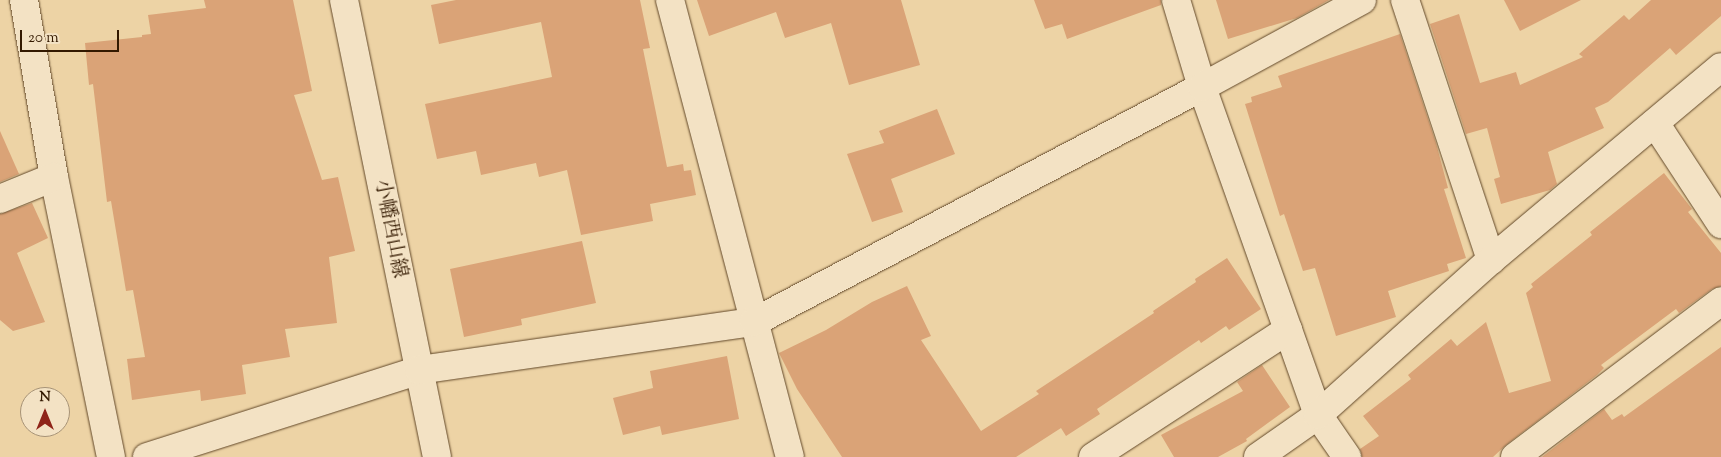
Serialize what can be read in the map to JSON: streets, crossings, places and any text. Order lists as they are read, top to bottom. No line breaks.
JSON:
{"streets":{"street":["小幡西山線"]},"scale_bar":"20 m","north":"top"}
